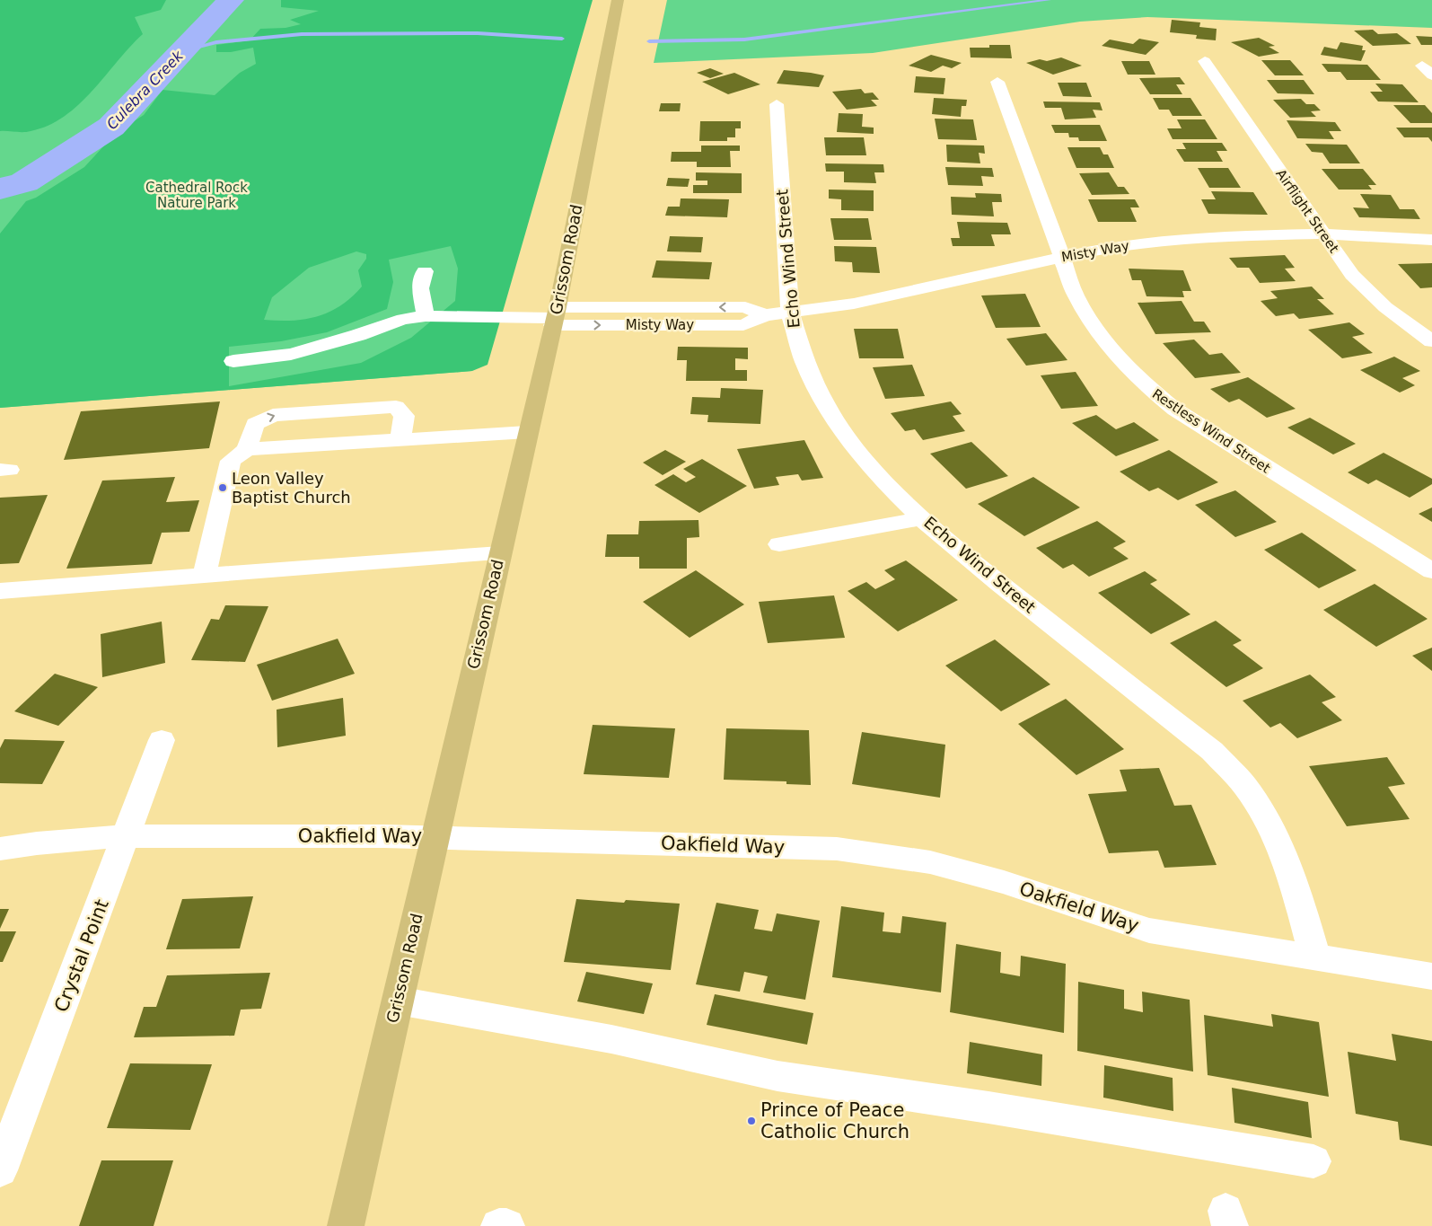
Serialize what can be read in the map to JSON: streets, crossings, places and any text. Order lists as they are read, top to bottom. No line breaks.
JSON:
{"streets":{"main road":["Grissom Road"],"street":["Airflight Street","Misty Way","Echo Wind Street","Restless Wind Street","Oakfield Way","Crystal Point"]},"crossings":[["Airflight Street","Misty Way"],["Misty Way","Echo Wind Street"],["Misty Way","Grissom Road"],["Misty Way","Restless Wind Street"],["Echo Wind Street","Oakfield Way"],["Grissom Road","Oakfield Way"],["Oakfield Way","Crystal Point"]],"water":["Culebra Creek"],"parks":["Cathedral Rock Nature Park"],"places":["Leon Valley Baptist Church","Prince of Peace Catholic Church"]}
